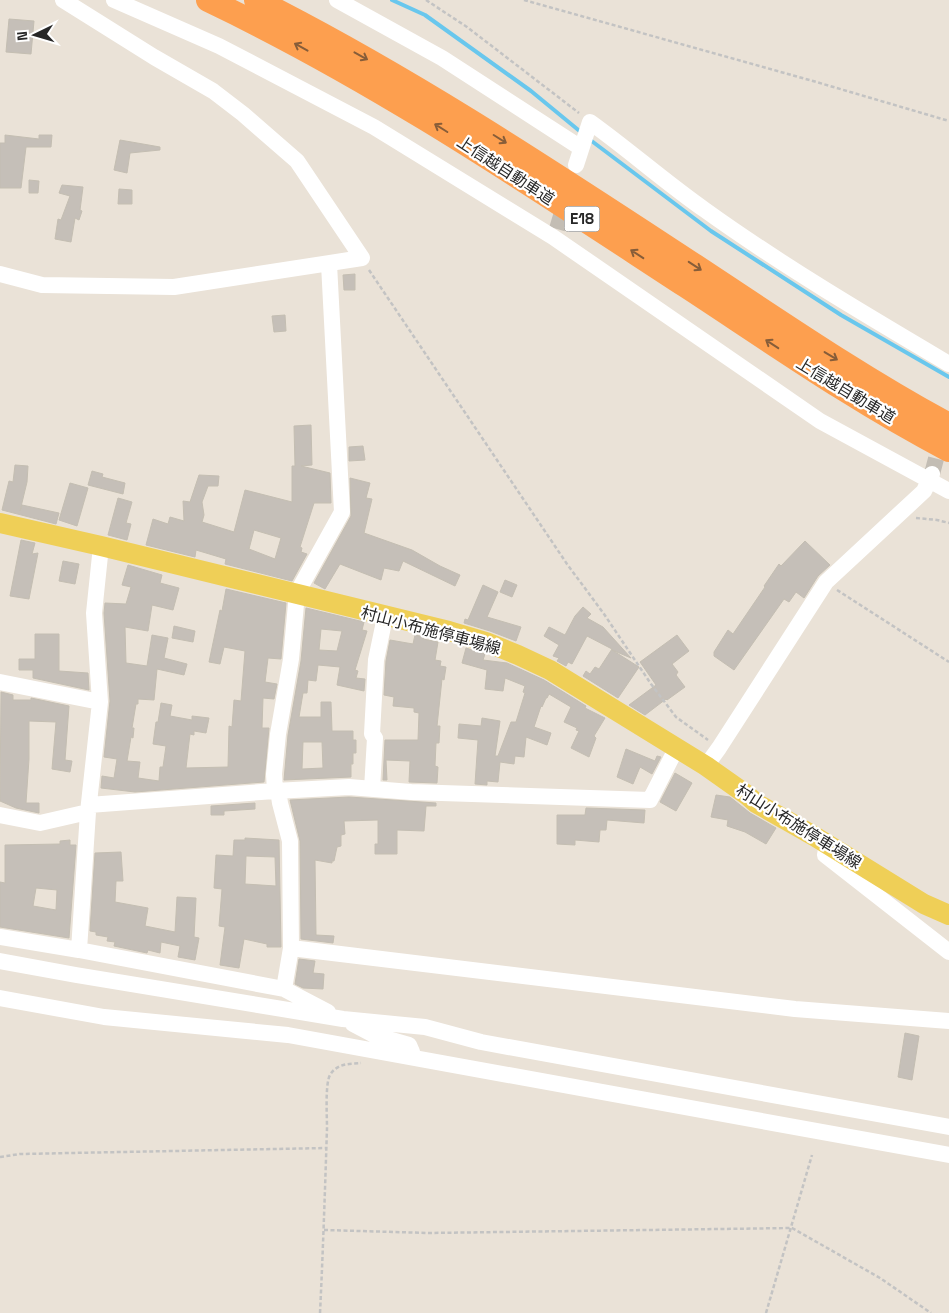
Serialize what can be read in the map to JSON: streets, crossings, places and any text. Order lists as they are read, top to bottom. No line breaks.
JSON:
{"streets":{"highway":["上信越自動車道","E18"],"main road":["村山小布施停車場線"]},"north":"left"}
